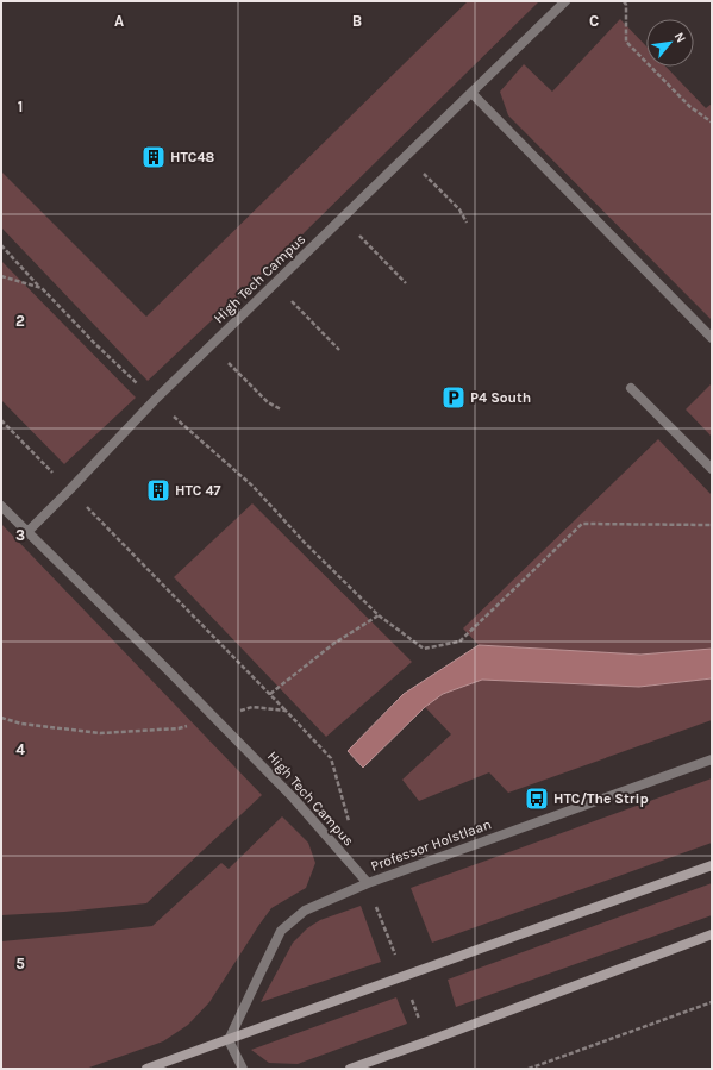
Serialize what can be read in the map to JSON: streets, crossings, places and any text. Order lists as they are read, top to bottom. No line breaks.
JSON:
{"streets":{"street":["High Tech Campus","Professor Holstlaan"]},"crossings":[["High Tech Campus","Professor Holstlaan"]],"places":{"building":["HTC48","HTC 47"],"parking":["P4 South"],"bus stop":["HTC/The Strip"]},"north":"top right","grid":{"columns":["A","B","C"],"rows":["1","2","3","4","5"]}}
